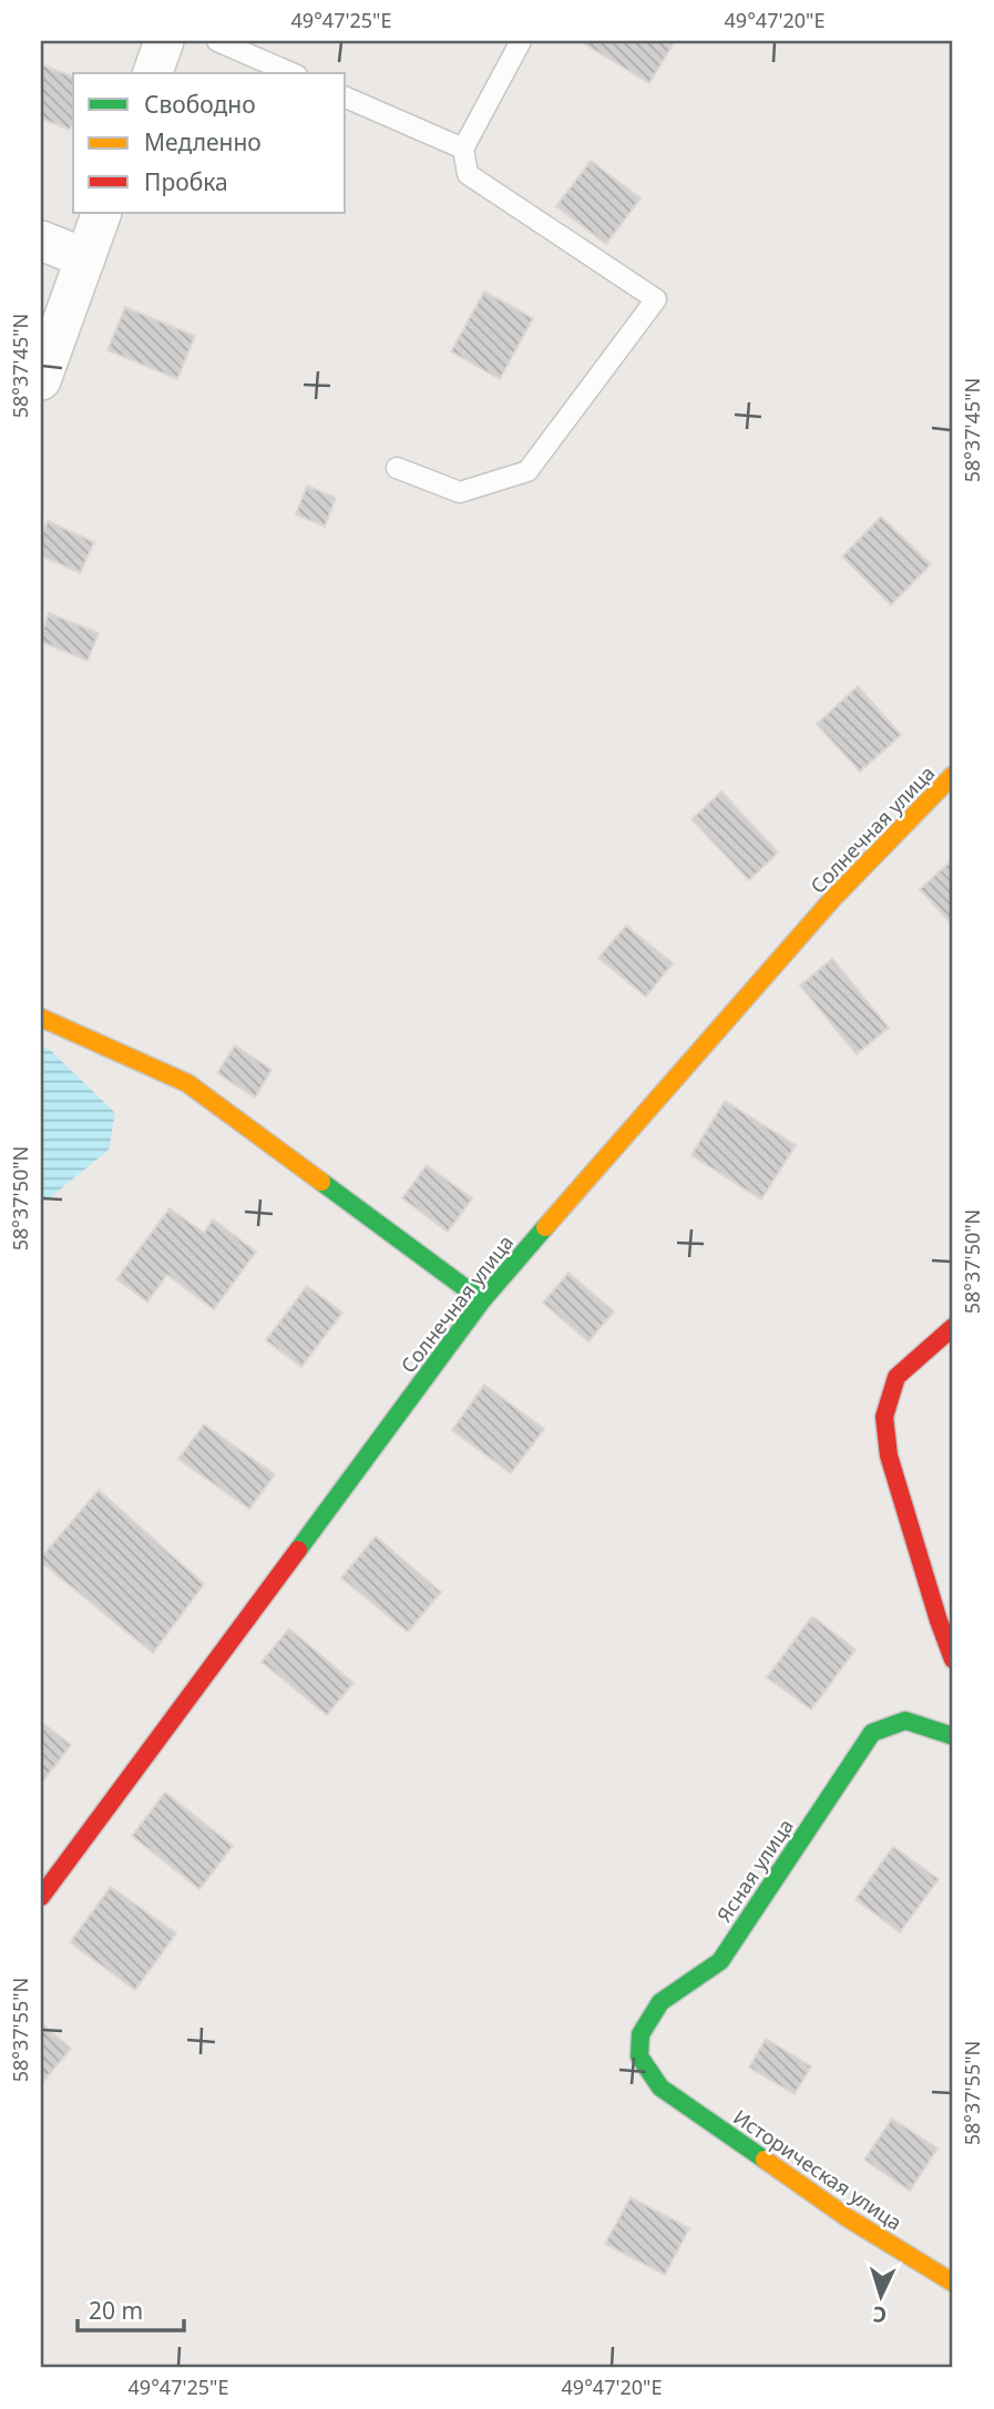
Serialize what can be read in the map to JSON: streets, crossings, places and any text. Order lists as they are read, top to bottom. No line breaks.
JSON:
{"streets":{"street":["Солнечная улица","Ясная улица","Историческая улица"]},"crossings":[["Ясная улица","Историческая улица"]],"legend":["Свободно","Медленно","Пробка"],"scale_bar":"20 m","north":"bottom","coordinates":["49°47'25\"E","49°47'20\"E","58°37'45\"N","58°37'50\"N","58°37'55\"N"]}
